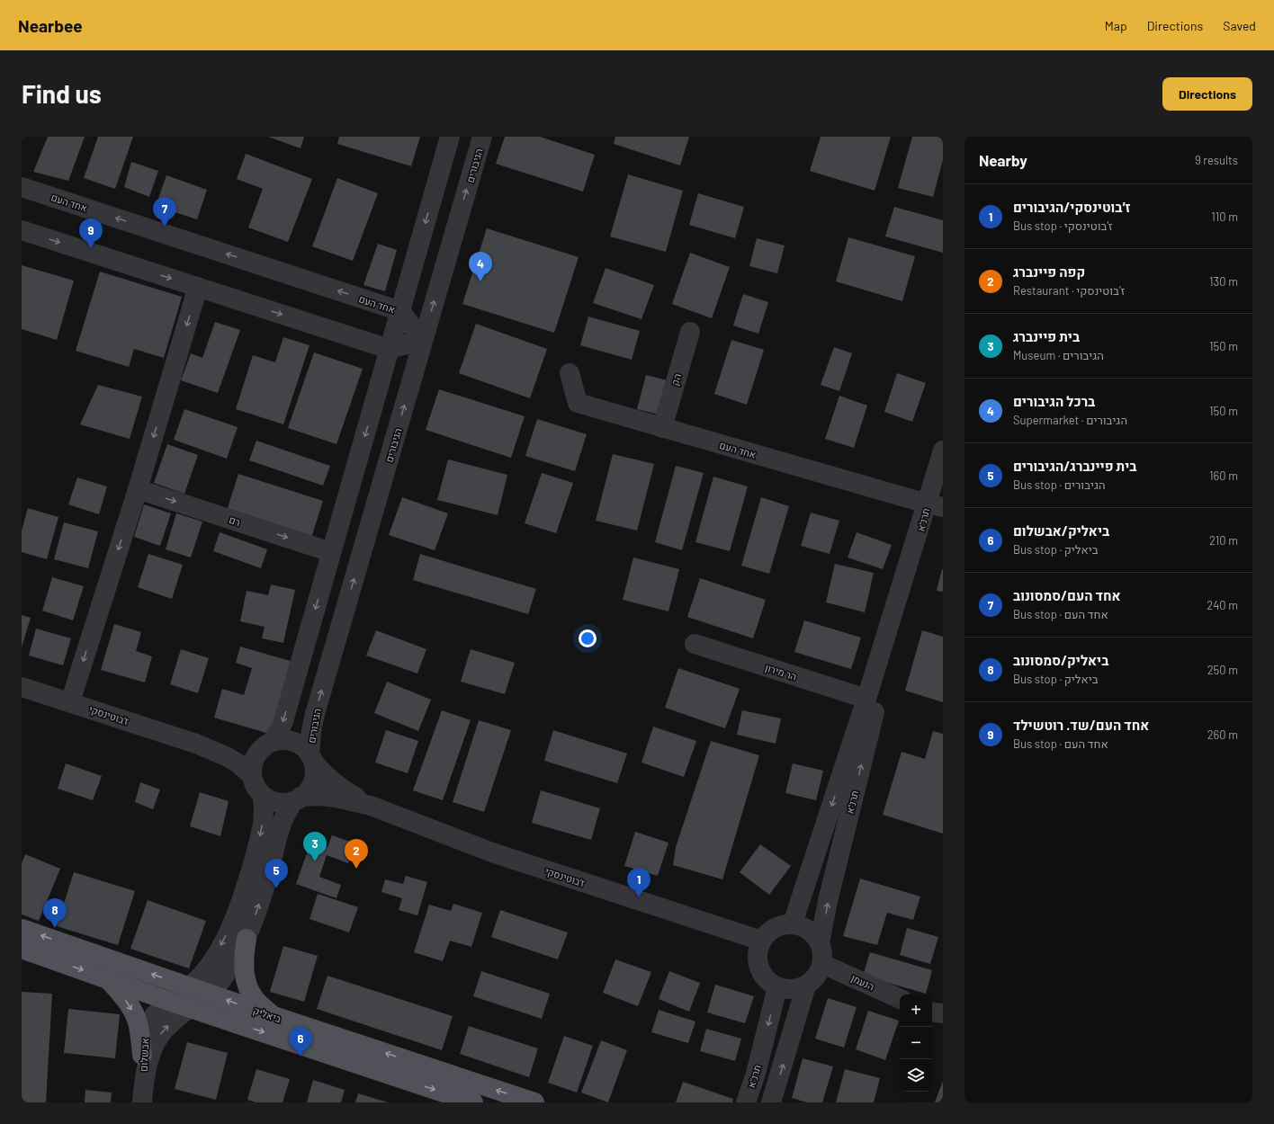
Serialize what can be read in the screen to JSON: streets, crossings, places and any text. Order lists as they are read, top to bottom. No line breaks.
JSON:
{"streets":{"main road":["ביאליק"],"street":["הגיבורים","אחד העם","הק","תרנ\"א","רם","הר מירון","ז'בוטינסקי","הנעמן","אבשלום"]},"crossings":[["הגיבורים","אחד העם"],["הגיבורים","ז'בוטינסקי"],["אחד העם","הק"],["אחד העם","תרנ\"א"],["תרנ\"א","הר מירון"],["תרנ\"א","ז'בוטינסקי"],["תרנ\"א","הנעמן"],["ז'בוטינסקי","הנעמן"],["ביאליק","אבשלום"]],"one_way":["רם"],"page":{"header":"Nearbee","nav":["Map","Directions","Saved"],"buttons":"Directions","title":"Find us","heading":["Nearby","9 results"],"list":[{"mark":"1","name":"ז׳בוטינסקי/הגיבורים","note":"Bus stop · ז'בוטינסקי","value":"110 m"},{"mark":"2","name":"קפה פיינברג","note":"Restaurant · ז'בוטינסקי","value":"130 m"},{"mark":"3","name":"בית פיינברג","note":"Museum · הגיבורים","value":"150 m"},{"mark":"4","name":"ברכל הגיבורים","note":"Supermarket · הגיבורים","value":"150 m"},{"mark":"5","name":"בית פיינברג/הגיבורים","note":"Bus stop · הגיבורים","value":"160 m"},{"mark":"6","name":"ביאליק/אבשלום","note":"Bus stop · ביאליק","value":"210 m"},{"mark":"7","name":"אחד העם/סמסונוב","note":"Bus stop · אחד העם","value":"240 m"},{"mark":"8","name":"ביאליק/סמסונוב","note":"Bus stop · ביאליק","value":"250 m"},{"mark":"9","name":"אחד העם/שד. רוטשילד","note":"Bus stop · אחד העם","value":"260 m"}],"pins":["7","9","4","3","2","5","1","8","6"],"map_buttons":["+","−"]}}
